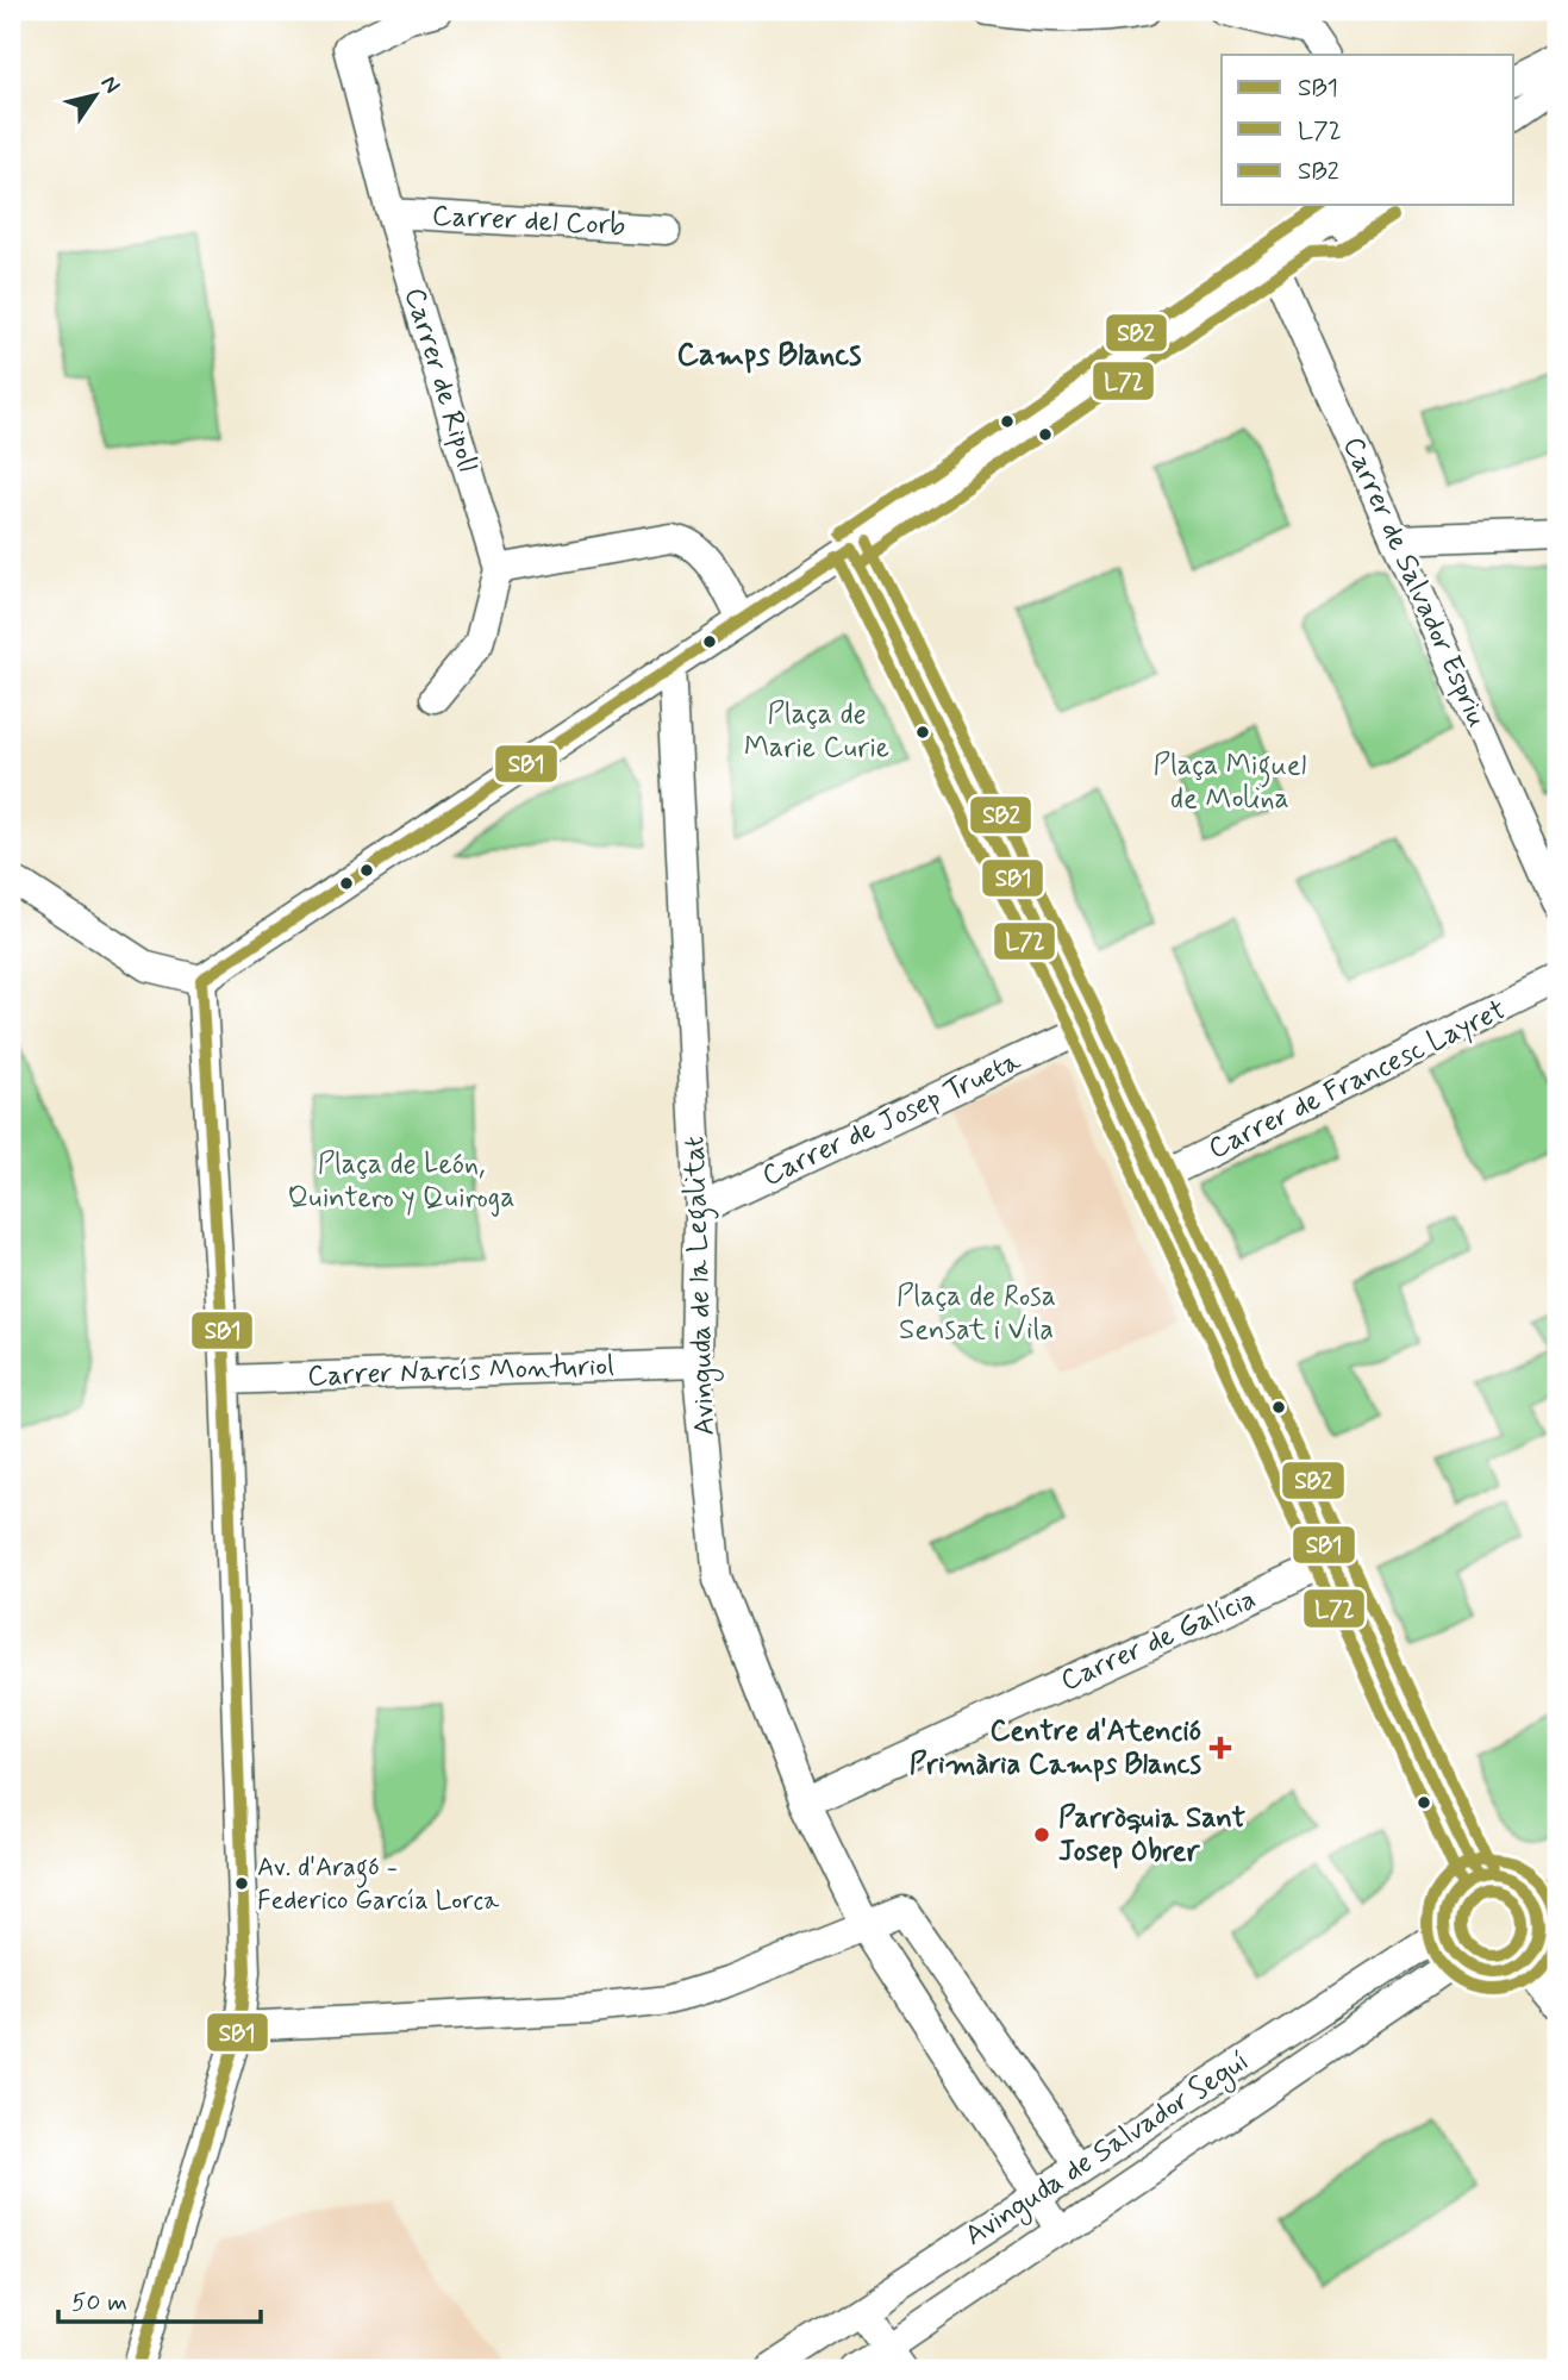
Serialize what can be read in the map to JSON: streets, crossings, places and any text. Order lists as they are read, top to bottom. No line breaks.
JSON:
{"streets":{"street":["Carrer del Corb","Carrer de Ripoll","Carrer de Salvador Espriu","Carrer de Francesc Layret","Carrer de Josep Trueta","Avinguda de la Legalitat","Carrer Narcís Monturiol","Carrer de Galícia","Avinguda de Salvador Seguí"]},"crossings":[["Carrer del Corb","Carrer de Ripoll"],["Carrer de Josep Trueta","Avinguda de la Legalitat"],["Avinguda de la Legalitat","Carrer Narcís Monturiol"],["Avinguda de la Legalitat","Carrer de Galícia"],["Avinguda de la Legalitat","Avinguda de Salvador Seguí"]],"districts":["Camps Blancs"],"parks":["Plaça de Marie Curie","Plaça Miguel de Molina","Plaça de León, Quintero y Quiroga","Plaça de Rosa Sensat i Vila"],"places":{"health":["Centre d'Atenció Primària Camps Blancs"],"other":["Parròquia Sant Josep Obrer","Av. d'Aragó - Federico García Lorca"]},"lines":["transit line SB2","transit line L72","transit line SB1"],"legend":["SB1","L72","SB2"],"scale_bar":"50 m","north":"top right"}
